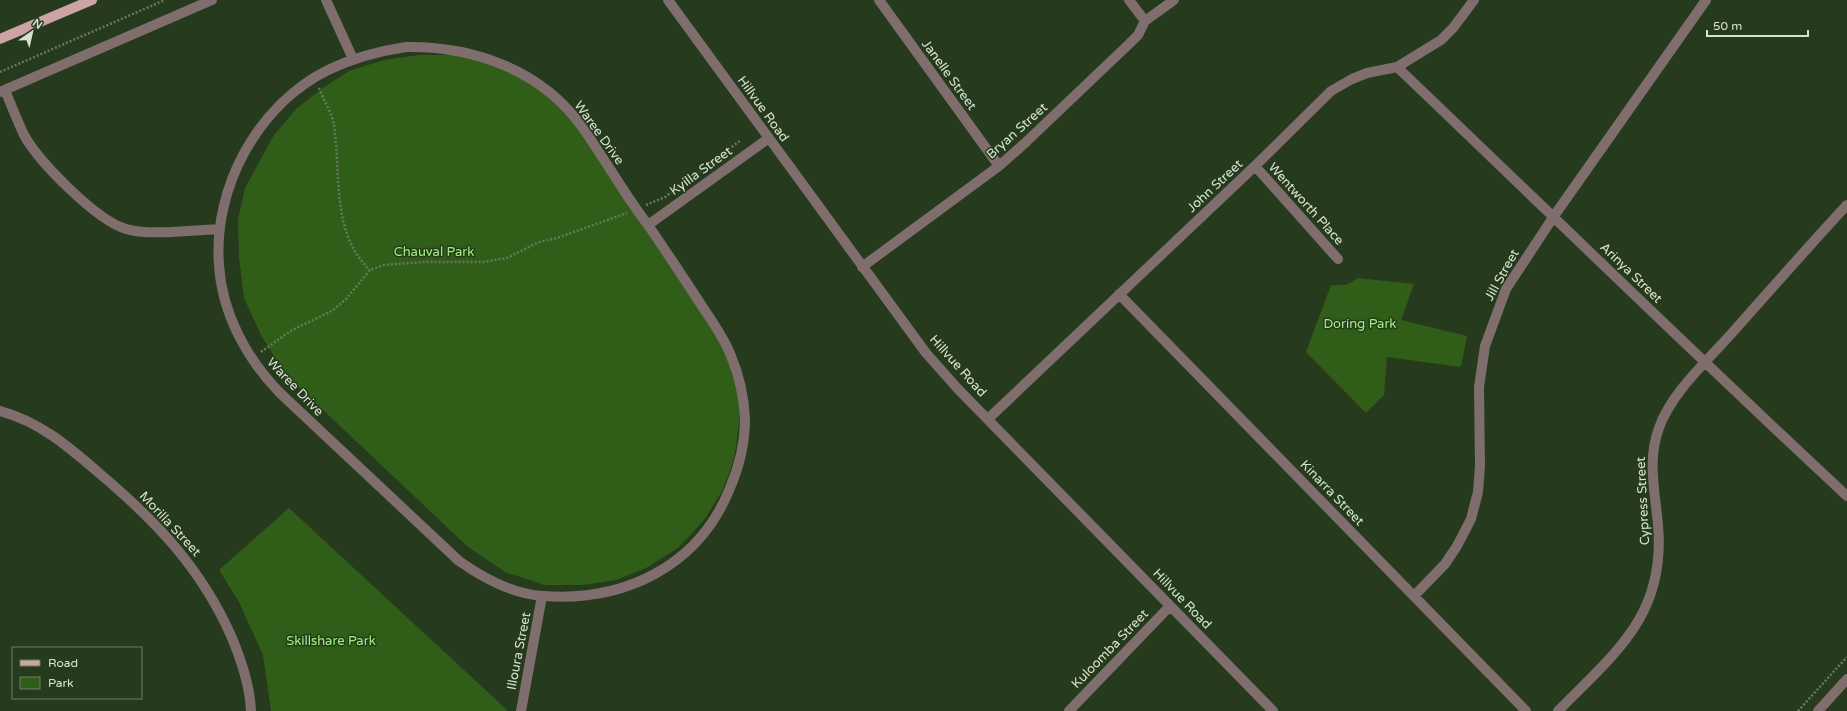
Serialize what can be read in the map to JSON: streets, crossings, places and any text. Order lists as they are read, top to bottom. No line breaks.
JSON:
{"streets":{"street":["Janelle Street","Hillvue Road","Bryan Street","Waree Drive","Kyilla Street","John Street","Wentworth Place","Arinya Street","Jill Street","Kinarra Street","Cypress Street","Morilla Street","Kuloomba Street","Illoura Street"]},"crossings":[["Janelle Street","Bryan Street"],["Hillvue Road","Bryan Street"],["Hillvue Road","Kyilla Street"],["Hillvue Road","John Street"],["Hillvue Road","Kuloomba Street"],["Waree Drive","Kyilla Street"],["Waree Drive","Illoura Street"],["John Street","Wentworth Place"],["John Street","Arinya Street"],["John Street","Kinarra Street"],["Arinya Street","Jill Street"],["Arinya Street","Cypress Street"],["Jill Street","Kinarra Street"]],"parks":["Chauval Park","Doring Park","Skillshare Park"],"legend":["Road","Park"],"scale_bar":"50 m","north":"top right"}
